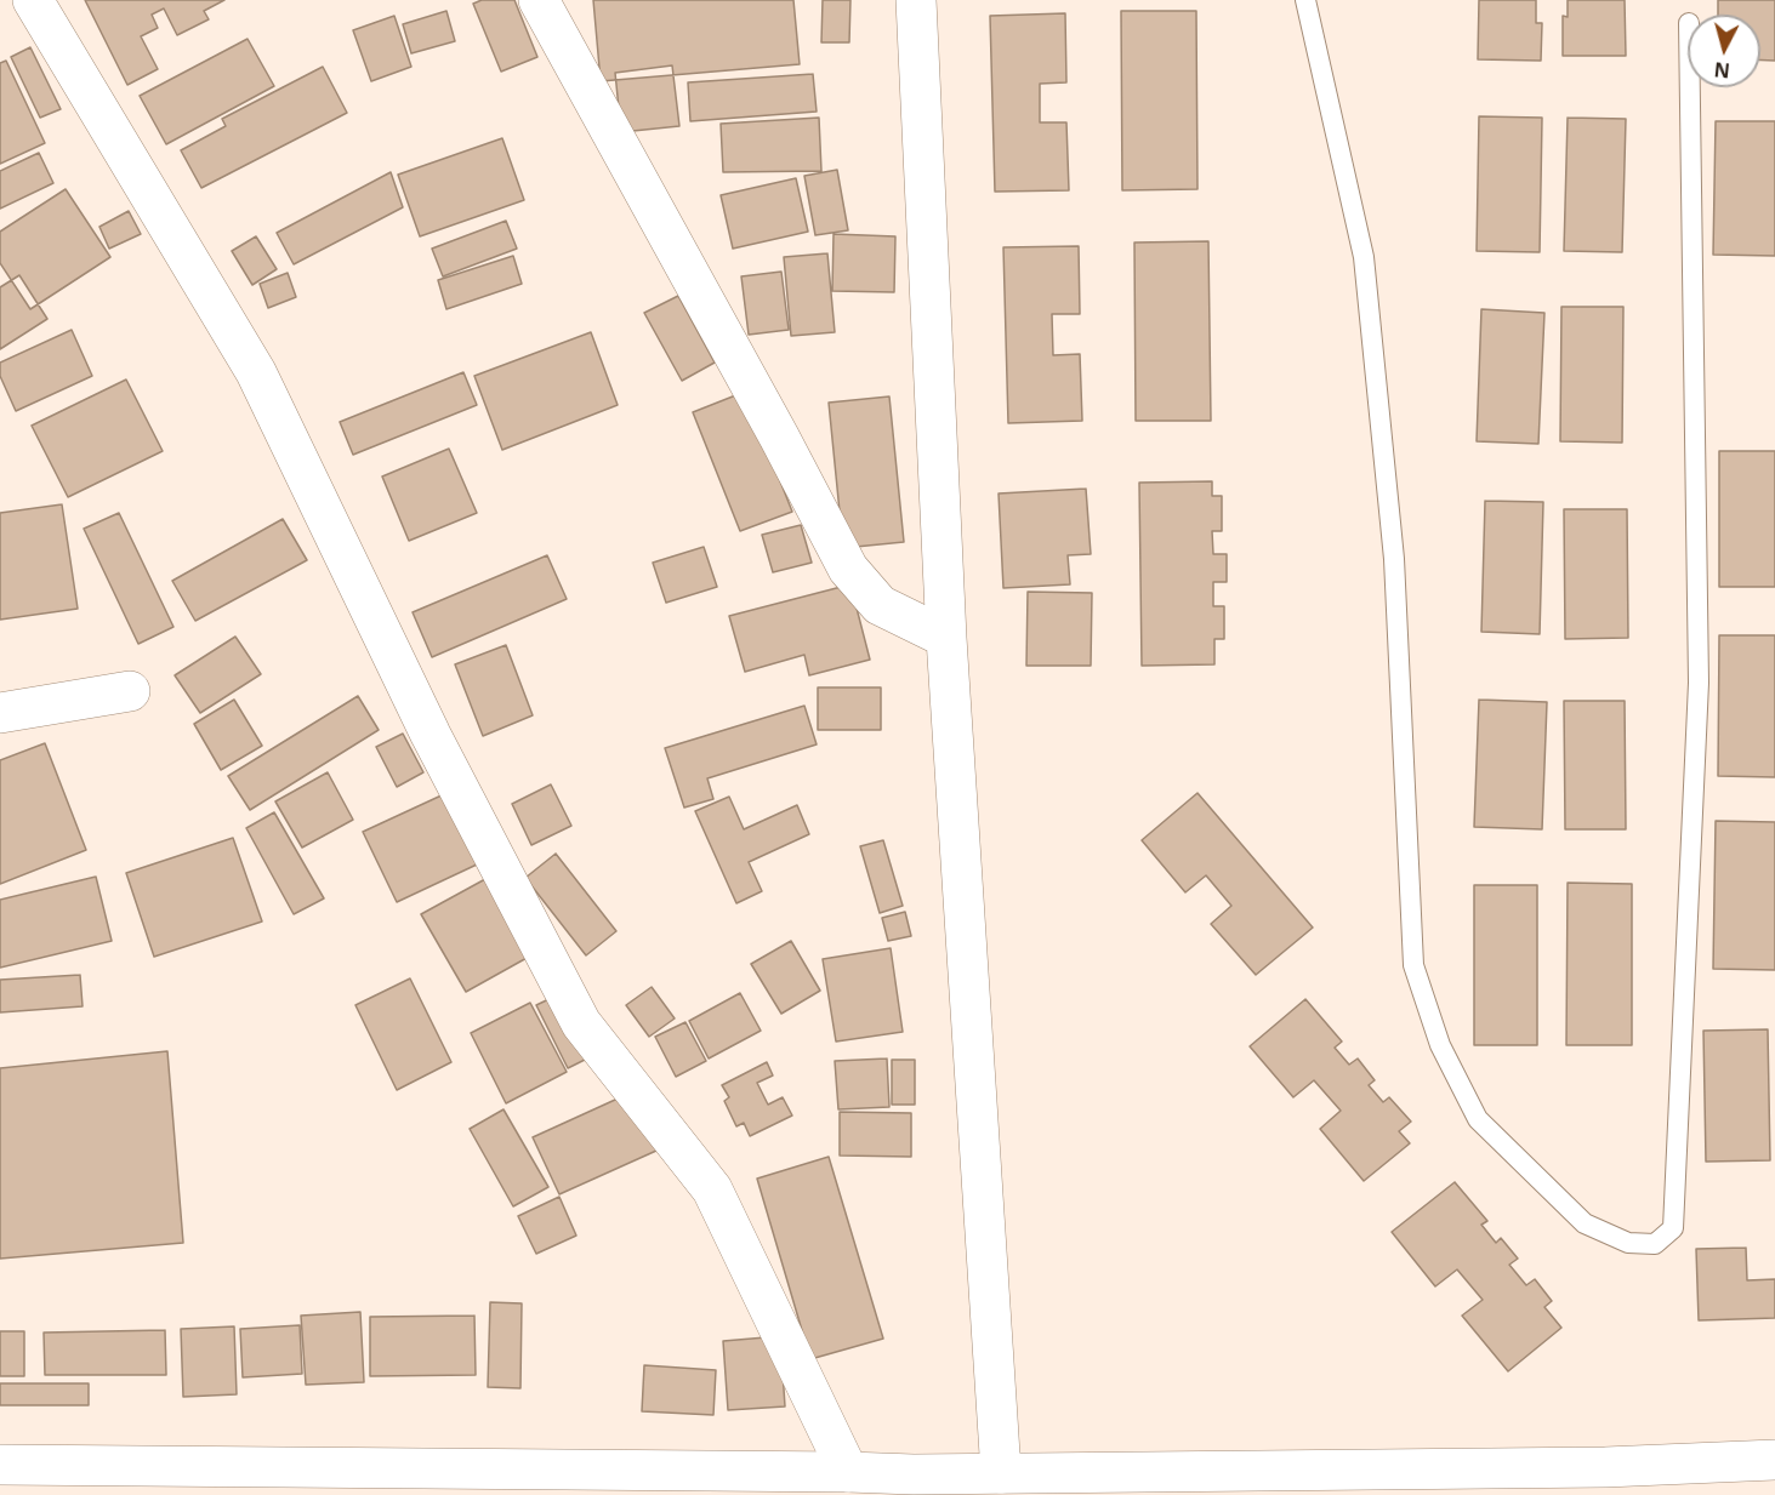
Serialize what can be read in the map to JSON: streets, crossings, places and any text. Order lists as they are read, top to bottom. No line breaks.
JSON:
{"north":"bottom"}
